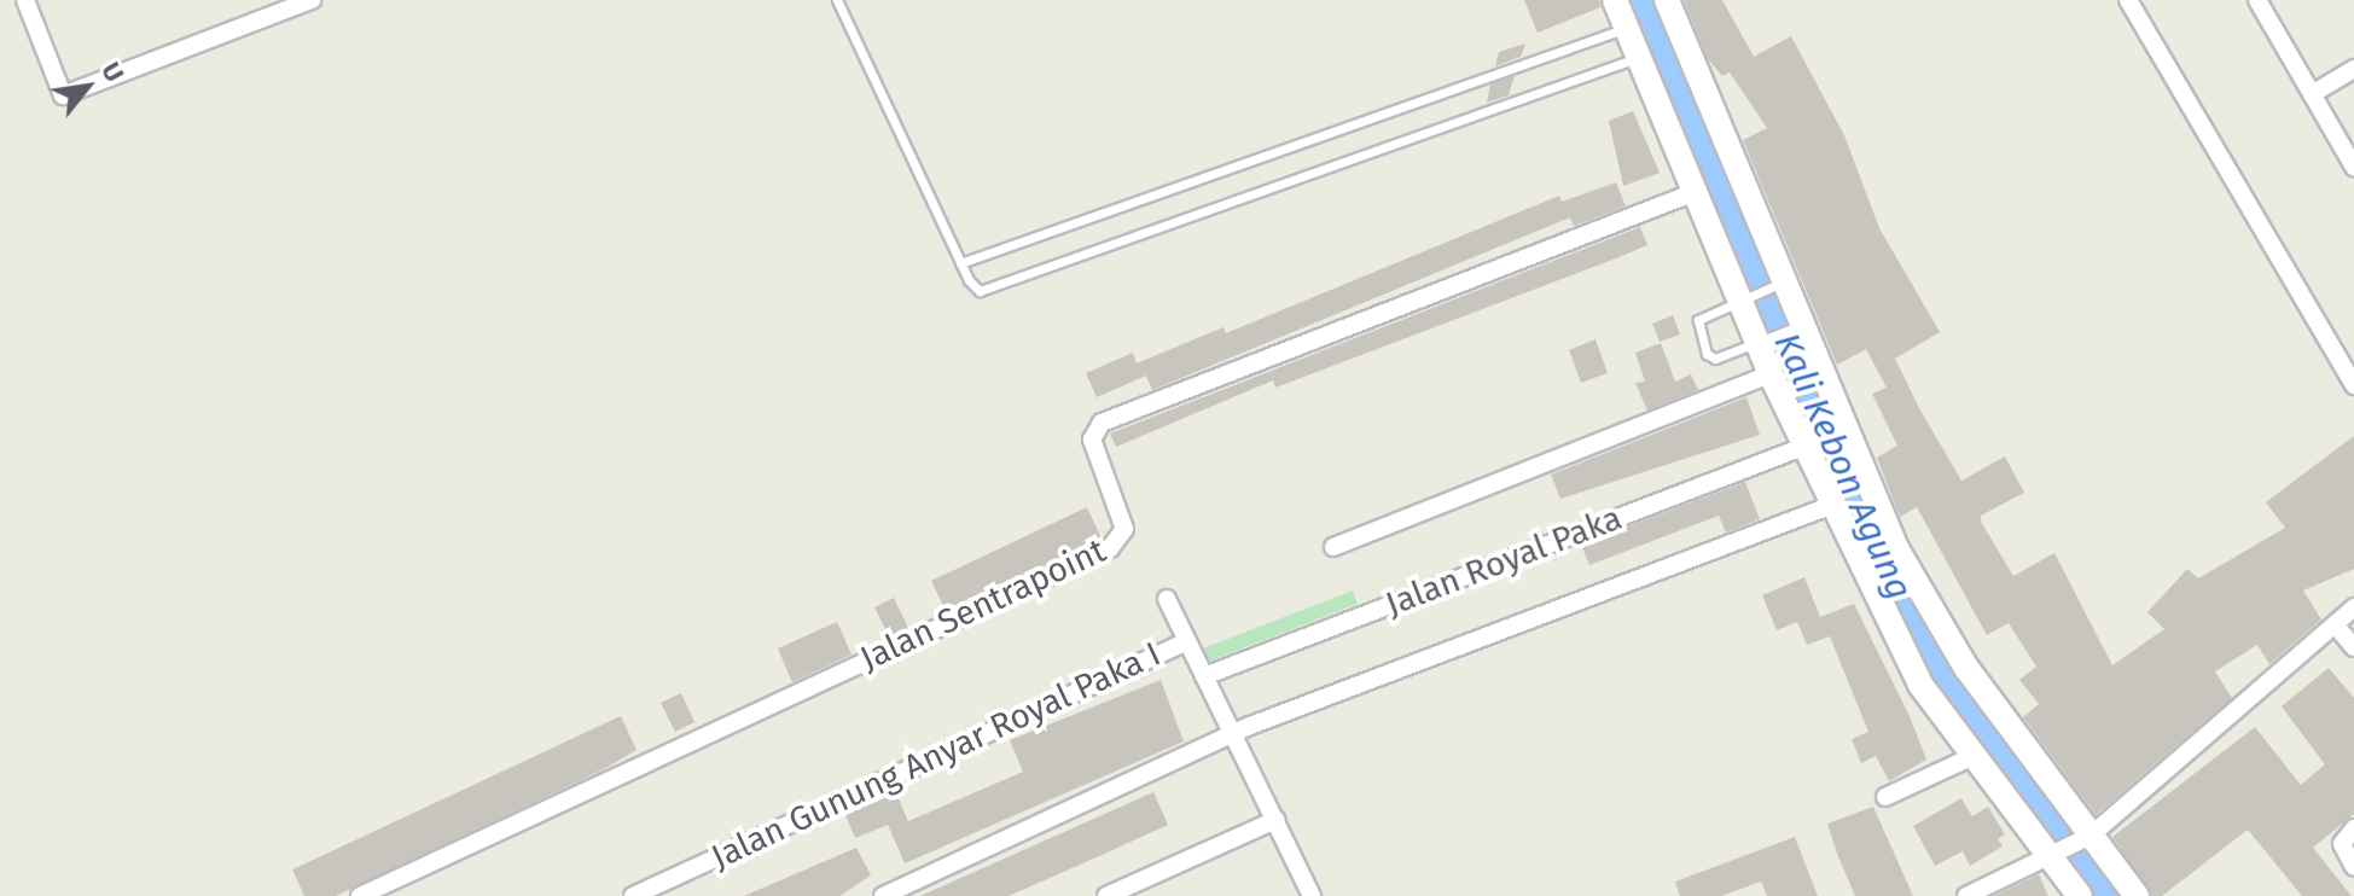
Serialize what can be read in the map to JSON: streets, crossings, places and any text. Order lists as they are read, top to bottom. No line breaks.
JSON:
{"streets":{"street":["Jalan Royal Paka","Jalan Sentrapoint","Jalan Gunung Anyar Royal Paka I"]},"water":["Kali Kebon Agung"],"north":"top right"}
